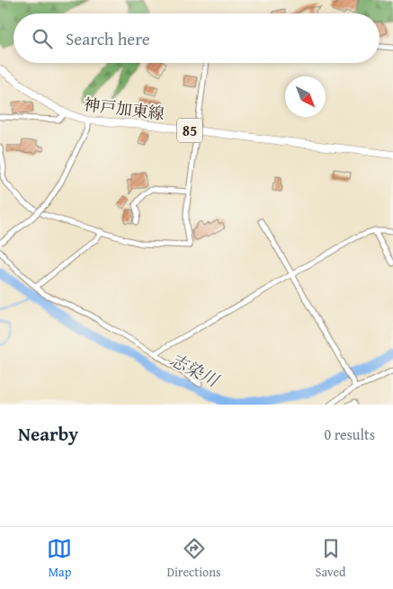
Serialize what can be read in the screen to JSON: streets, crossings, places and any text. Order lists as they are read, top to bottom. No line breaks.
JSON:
{"streets":{"main road":["神戸加東線","85"]},"water":["志染川"],"north":"bottom right","page":{"search":"Search here","heading":["Nearby","0 results"],"nav":["Map","Directions","Saved"]}}
